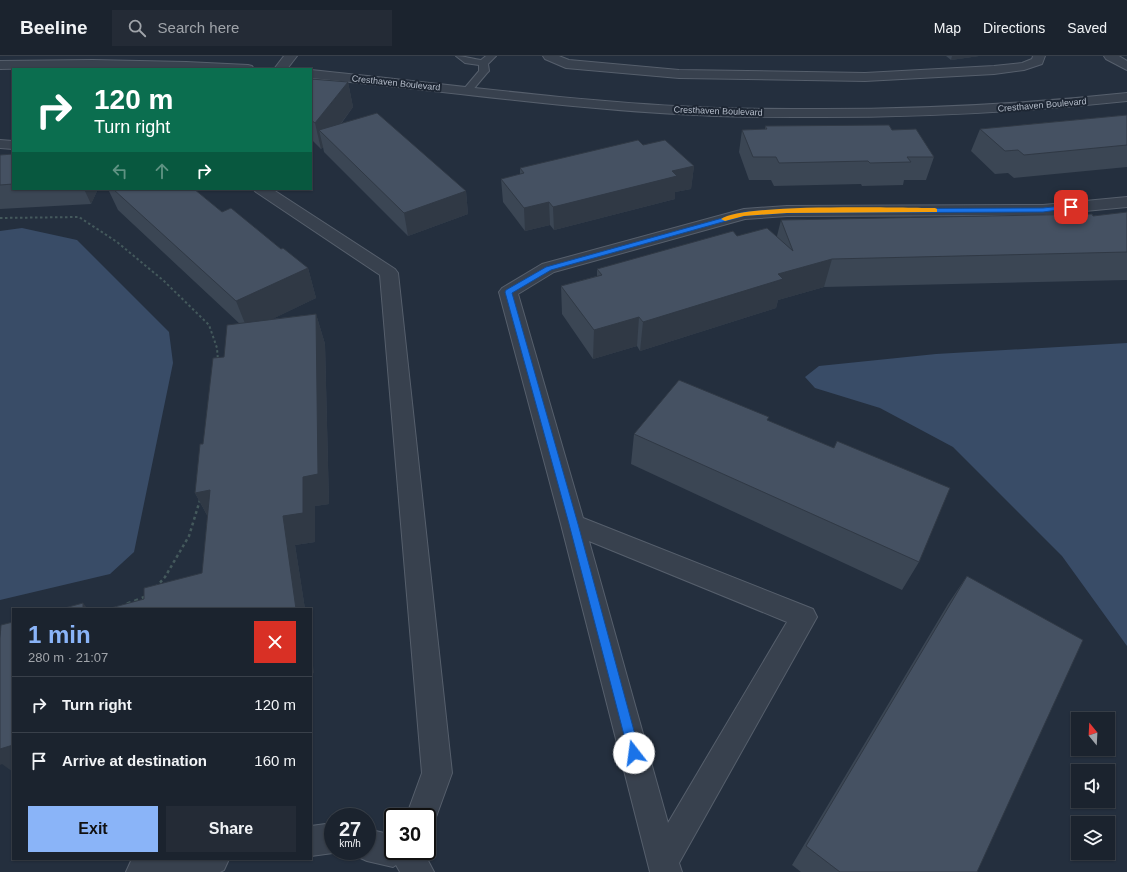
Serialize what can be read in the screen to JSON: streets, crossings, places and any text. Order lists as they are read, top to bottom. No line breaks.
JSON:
{"streets":{"street":["Cresthaven Boulevard"]},"north":"top","page":{"header":"Beeline","search":"Search here","nav":["Map","Directions","Saved"],"turn":["120 m","Turn right"],"heading":["1 min","280 m · 21:07"],"list":[{"name":"Turn right","value":"120 m"},{"name":"Arrive at destination","value":"160 m"}],"buttons":["Exit","Share"],"speed":"27 km/h","limit":"30"}}
